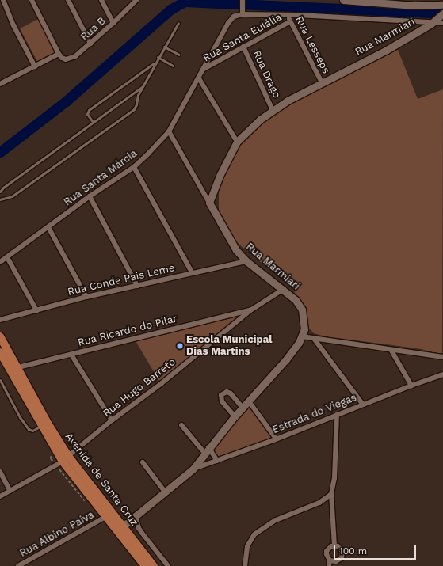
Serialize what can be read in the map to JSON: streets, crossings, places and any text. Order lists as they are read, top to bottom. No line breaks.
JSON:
{"streets":{"main road":["Avenida de Santa Cruz"],"street":["Rua B","Rua Marmiari","Rua Santa Eulália","Rua Lesseps","Rua Drago","Rua Santa Márcia","Rua Conde Pais Leme","Rua Ricardo do Pilar","Rua Hugo Barreto","Estrada do Viegas","Rua Albino Paiva"]},"crossings":[["Rua Marmiari","Rua Lesseps"],["Rua Marmiari","Rua Drago"],["Rua Marmiari","Rua Conde Pais Leme"],["Rua Marmiari","Rua Hugo Barreto"],["Rua Marmiari","Estrada do Viegas"],["Rua Marmiari","Avenida de Santa Cruz"],["Rua Santa Eulália","Rua Lesseps"],["Rua Santa Eulália","Rua Drago"],["Rua Santa Eulália","Rua Santa Márcia"],["Rua Ricardo do Pilar","Rua Hugo Barreto"],["Rua Ricardo do Pilar","Avenida de Santa Cruz"],["Rua Hugo Barreto","Avenida de Santa Cruz"],["Avenida de Santa Cruz","Rua Albino Paiva"]],"places":["Escola Municipal Dias Martins"],"scale_bar":"100 m"}
